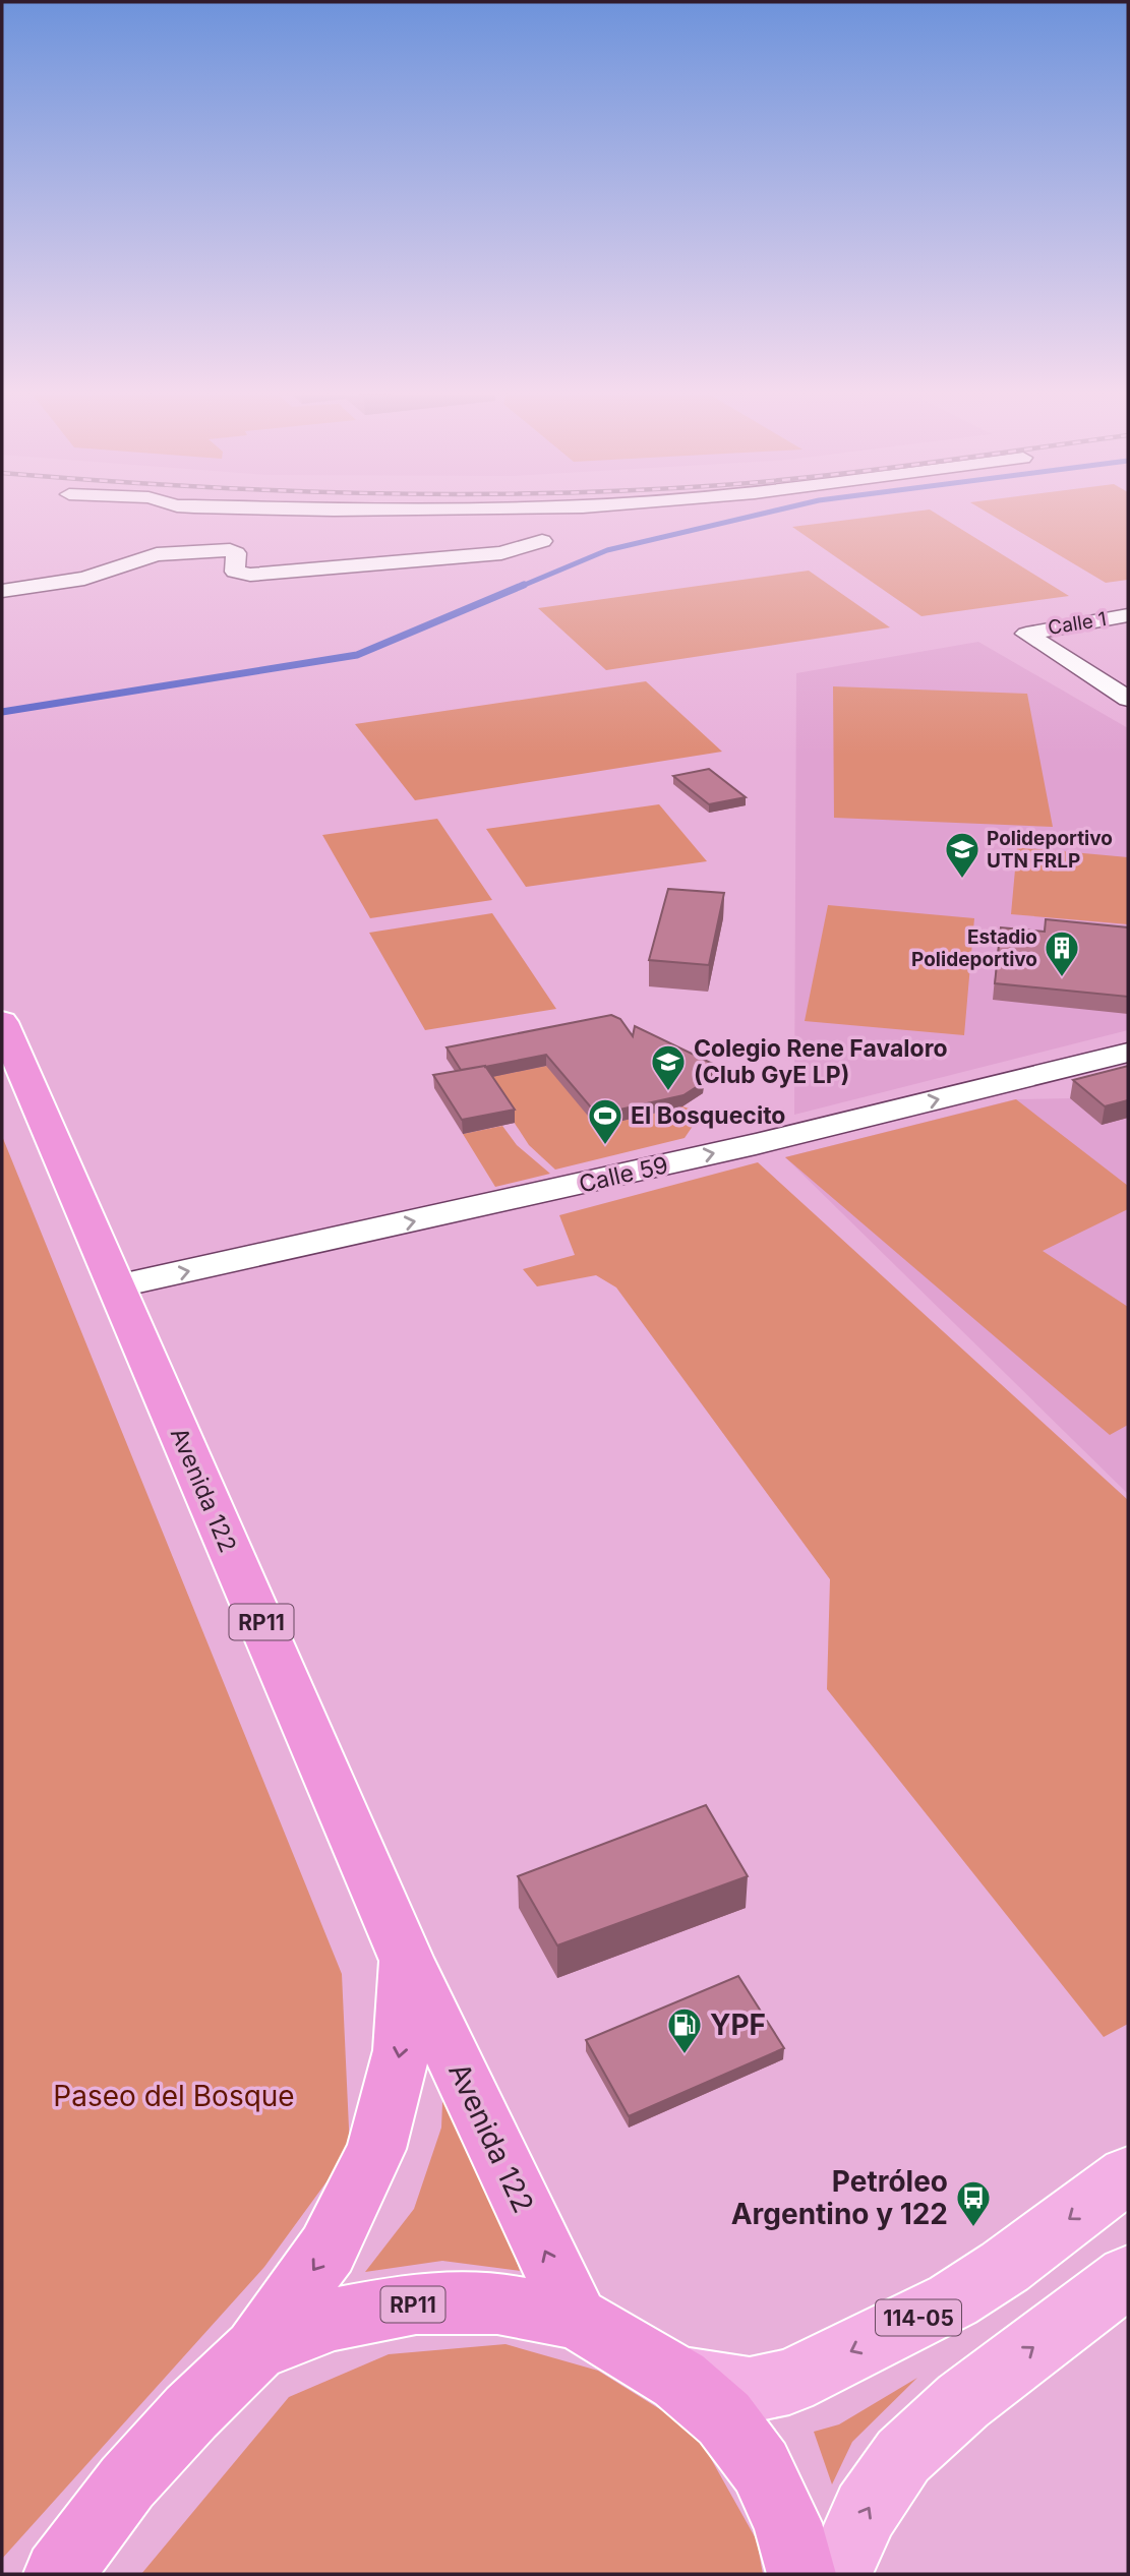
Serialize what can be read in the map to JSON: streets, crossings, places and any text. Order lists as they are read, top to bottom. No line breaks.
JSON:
{"streets":{"highway":["Avenida 122","RP11"],"main road":["114-05"],"street":["Calle 1","Calle 59"]},"crossings":[["Calle 59","Avenida 122"],["Avenida 122","RP11"],["RP11","114-05"]],"one_way":["Calle 59"],"parks":["Paseo del Bosque"],"places":{"school or university":["Polideportivo UTN FRLP","Colegio Rene Favaloro (Club GyE LP)"],"building":["Estadio Polideportivo"],"sports":["El Bosquecito"],"fuel station":["YPF"],"bus stop":["Petróleo Argentino y 122"]}}
